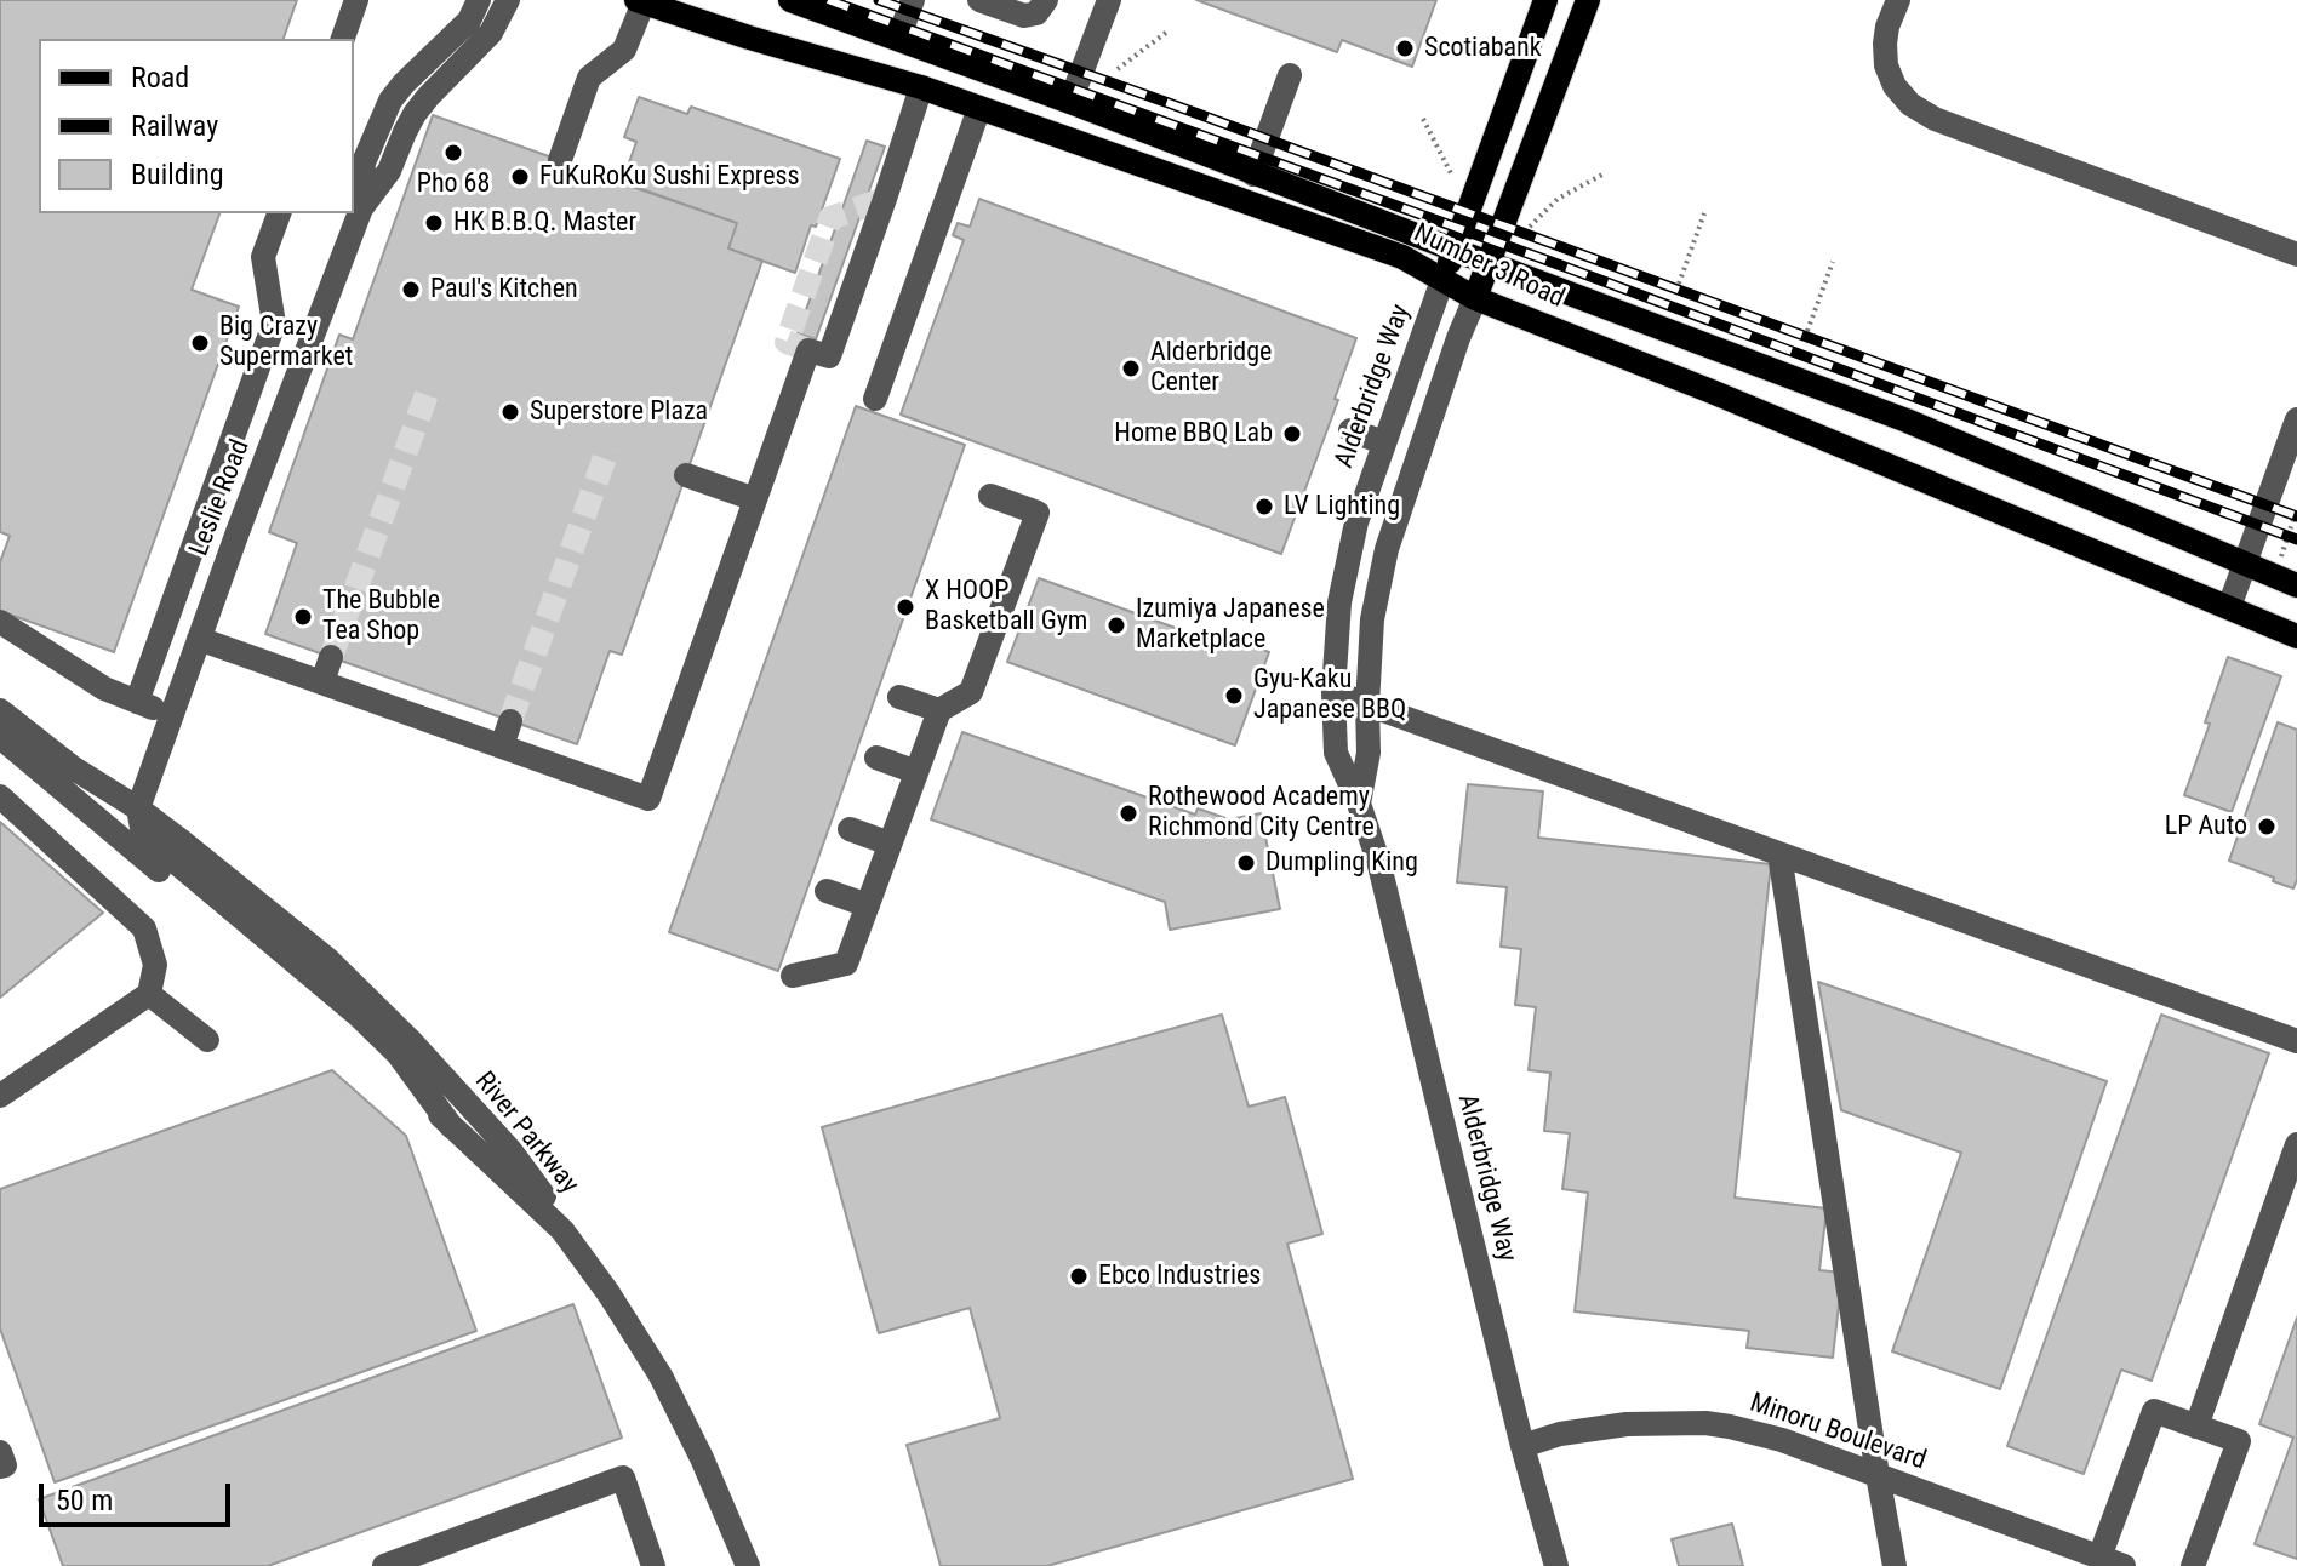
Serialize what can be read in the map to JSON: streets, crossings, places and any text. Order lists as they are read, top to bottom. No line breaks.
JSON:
{"streets":{"main road":["Number 3 Road","Alderbridge Way"],"street":["Leslie Road","River Parkway","Minoru Boulevard"]},"crossings":[["Number 3 Road","Alderbridge Way"],["Alderbridge Way","Minoru Boulevard"],["Leslie Road","River Parkway"]],"places":["Scotiabank","Pho 68","FuKuRoKu Sushi Express","HK B.B.Q. Master","Paul's Kitchen","Big Crazy Supermarket","Alderbridge Center","Superstore Plaza","Home BBQ Lab","LV Lighting","X HOOP Basketball Gym","The Bubble Tea Shop","Izumiya Japanese Marketplace","Gyu-Kaku Japanese BBQ","Rothewood Academy Richmond City Centre","LP Auto","Dumpling King","Ebco Industries"],"legend":["Road","Railway","Building"],"scale_bar":"50 m"}
